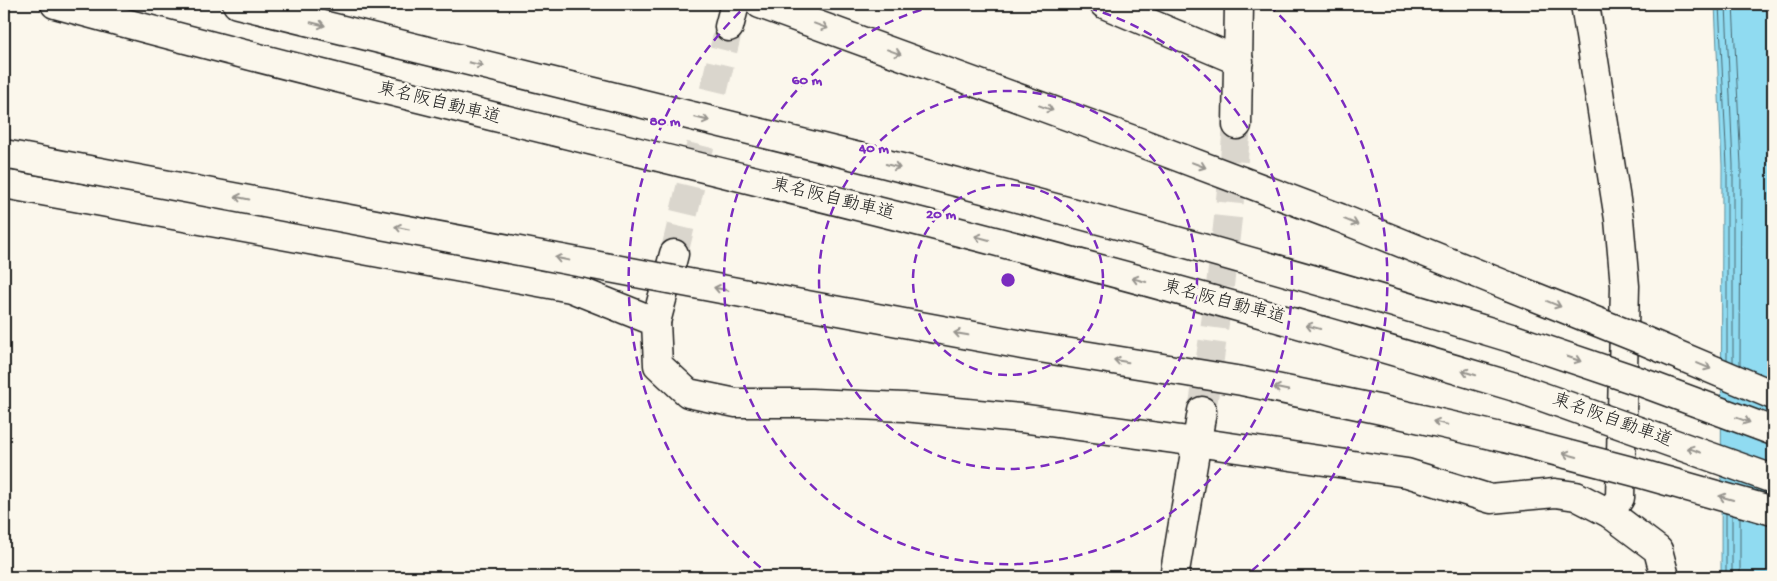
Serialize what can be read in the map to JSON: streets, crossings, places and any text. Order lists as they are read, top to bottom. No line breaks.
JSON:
{"streets":{"main road":["東名阪自動車道"]},"rings":["60 m","80 m","40 m","20 m"]}
